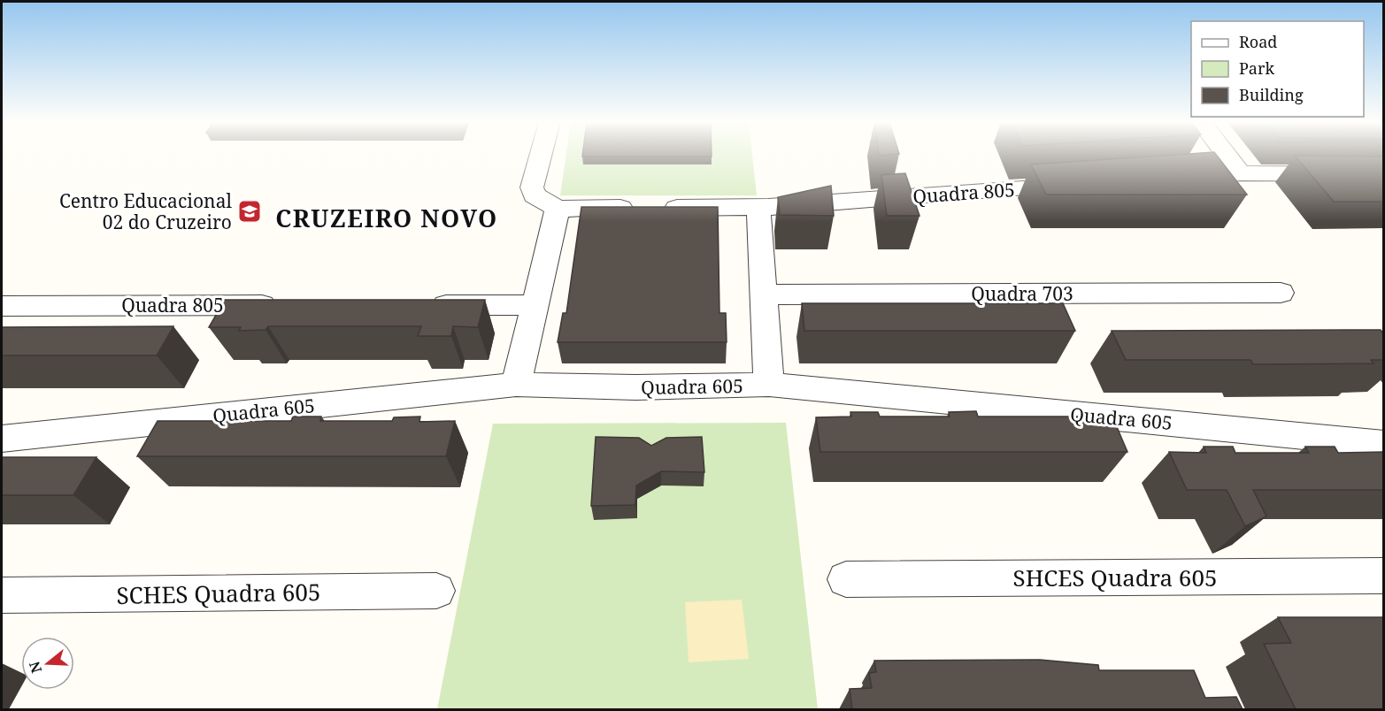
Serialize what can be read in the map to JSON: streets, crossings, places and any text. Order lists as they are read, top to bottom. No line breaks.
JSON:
{"streets":{"street":["Quadra 805","Quadra 703","Quadra 605","SHCES Quadra 605","SCHES Quadra 605"]},"districts":["CRUZEIRO NOVO"],"places":{"school or university":["Centro Educacional 02 do Cruzeiro"]},"legend":["Road","Park","Building"],"north":"left"}
